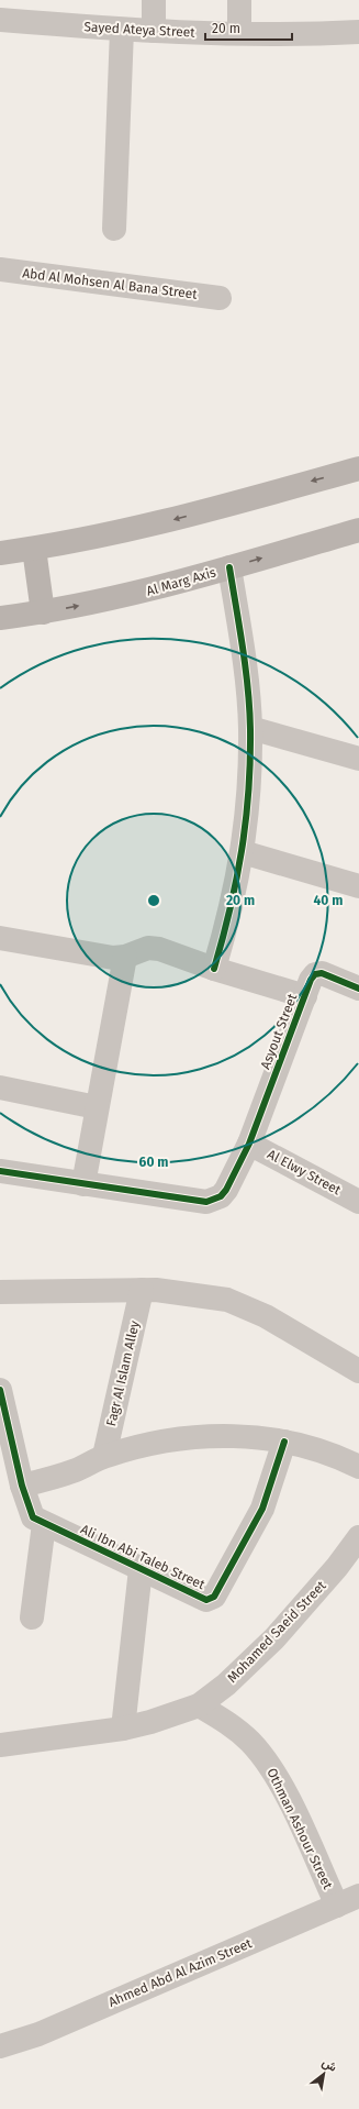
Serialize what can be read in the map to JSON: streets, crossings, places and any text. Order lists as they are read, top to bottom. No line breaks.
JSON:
{"streets":{"main road":["Al Marg Axis"],"street":["Sayed Ateya Street","Abd Al Mohsen Al Bana Street","Asyout Street","Al Elwy Street","Fagr Al Islam Alley","Ali Ibn Abi Taleb Street","Mohamed Saeid Street","Othman Ashour Street","Ahmed Abd Al Azim Street"]},"crossings":[["Asyout Street","Al Elwy Street"],["Mohamed Saeid Street","Othman Ashour Street"],["Othman Ashour Street","Ahmed Abd Al Azim Street"]],"scale_bar":"20 m","north":"top right","rings":["20 m","40 m","60 m"]}
